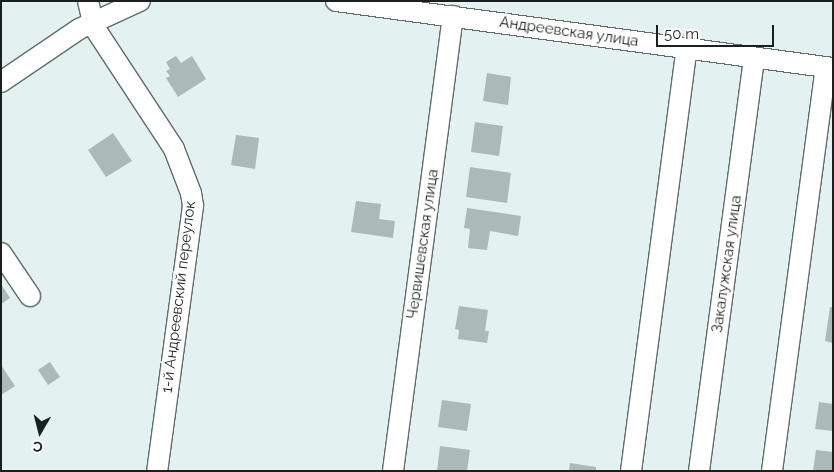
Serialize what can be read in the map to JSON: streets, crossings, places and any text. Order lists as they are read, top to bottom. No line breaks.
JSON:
{"streets":{"street":["Андреевская улица","Червишевская улица","Закалужская улица","1-й Андреевский переулок"]},"crossings":[["Андреевская улица","Червишевская улица"],["Андреевская улица","Закалужская улица"]],"scale_bar":"50 m","north":"bottom"}
